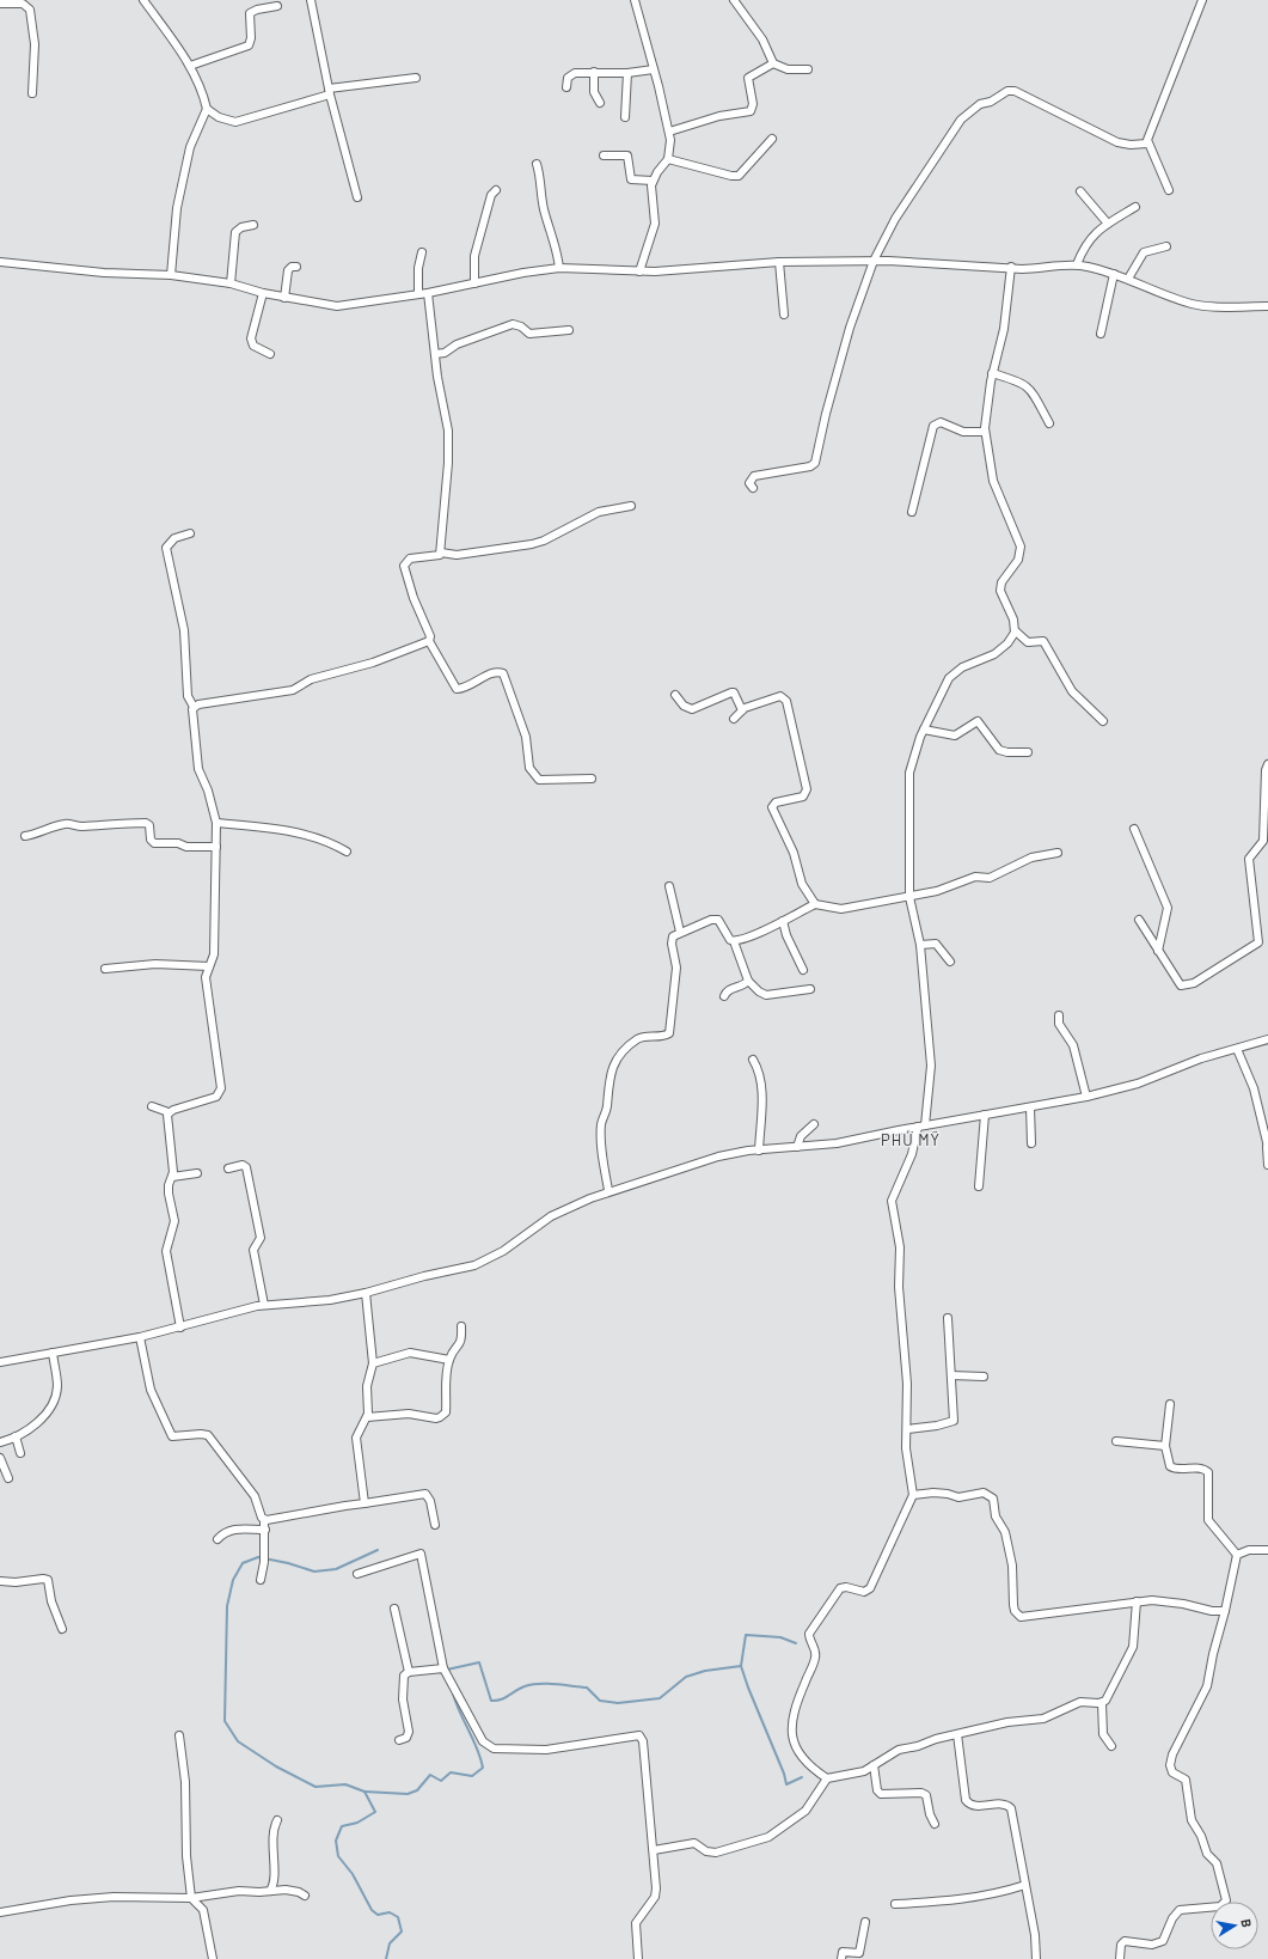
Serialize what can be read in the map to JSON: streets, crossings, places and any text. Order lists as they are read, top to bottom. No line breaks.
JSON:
{"districts":["PHÚ MỸ"],"north":"right"}
